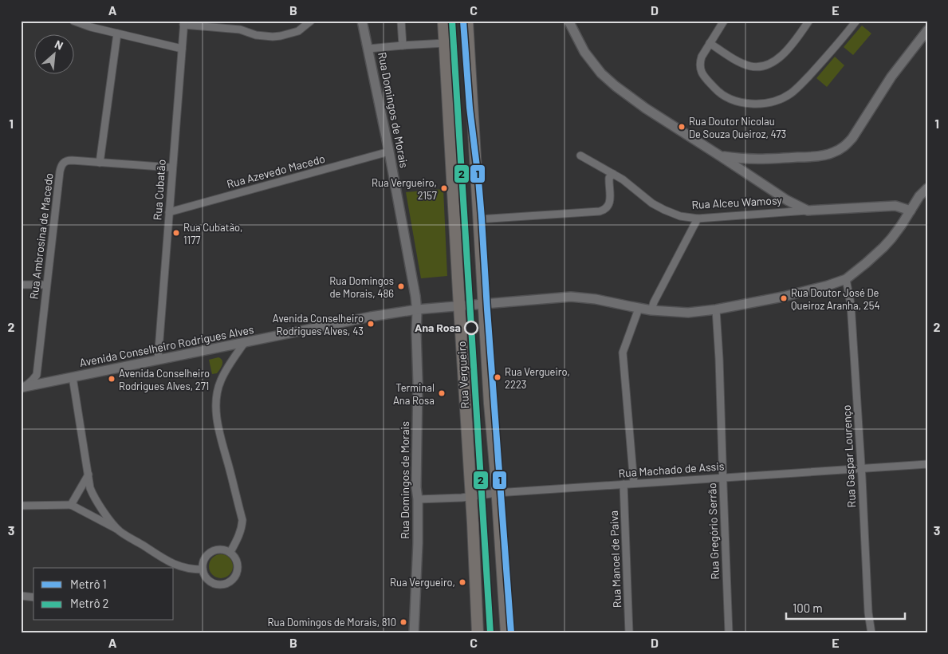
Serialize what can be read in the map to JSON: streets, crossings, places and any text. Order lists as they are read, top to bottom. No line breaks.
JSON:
{"streets":{"main road":["Rua Vergueiro"],"street":["Rua Domingos de Morais","Rua Azevedo Macedo","Rua Cubatão","Rua Alceu Wamosy","Rua Ambrosina de Macedo","Avenida Conselheiro Rodrigues Alves","Rua Gaspar Lourenço","Rua Machado de Assis","Rua Gregório Serrão","Rua Manoel de Paiva"]},"crossings":[["Rua Domingos de Morais","Rua Azevedo Macedo"],["Rua Domingos de Morais","Avenida Conselheiro Rodrigues Alves"],["Rua Domingos de Morais","Rua Machado de Assis"],["Rua Azevedo Macedo","Rua Cubatão"],["Rua Cubatão","Rua Ambrosina de Macedo"],["Rua Cubatão","Avenida Conselheiro Rodrigues Alves"],["Rua Alceu Wamosy","Avenida Conselheiro Rodrigues Alves"],["Avenida Conselheiro Rodrigues Alves","Rua Vergueiro"],["Avenida Conselheiro Rodrigues Alves","Rua Gaspar Lourenço"],["Avenida Conselheiro Rodrigues Alves","Rua Gregório Serrão"],["Rua Vergueiro","Rua Machado de Assis"],["Rua Gaspar Lourenço","Rua Machado de Assis"],["Rua Machado de Assis","Rua Gregório Serrão"],["Rua Machado de Assis","Rua Manoel de Paiva"]],"places":["Rua Doutor Nicolau De Souza Queiroz, 473","Rua Vergueiro, 2157","Rua Cubatão, 1177","Rua Domingos de Morais, 486","Rua Doutor José De Queiroz Aranha, 254","Avenida Conselheiro Rodrigues Alves, 43","Ana Rosa","Rua Vergueiro, 2223","Avenida Conselheiro Rodrigues Alves, 271","Terminal Ana Rosa","Rua Vergueiro,","Rua Domingos de Morais, 810"],"lines":["metro line 1","metro line 2"],"legend":["Metrô 1","Metrô 2"],"scale_bar":"100 m","north":"top right","grid":{"columns":["A","B","C","D","E"],"rows":["1","2","3"]}}
